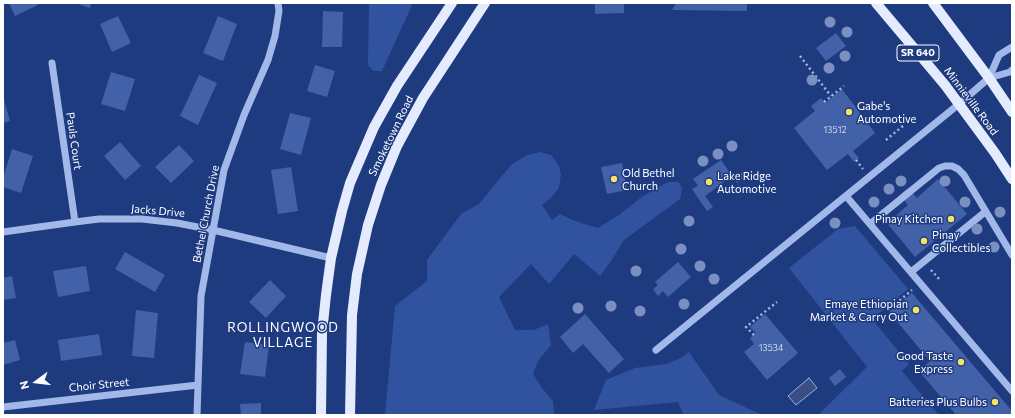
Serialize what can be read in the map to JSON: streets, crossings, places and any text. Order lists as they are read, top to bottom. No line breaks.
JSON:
{"streets":{"main road":["SR 640","Minnieville Road","Smoketown Road"],"street":["Pauls Court","Jacks Drive","Bethel Church Drive","Choir Street"]},"crossings":[["Smoketown Road","Jacks Drive"],["Pauls Court","Jacks Drive"],["Jacks Drive","Bethel Church Drive"],["Bethel Church Drive","Choir Street"]],"districts":["ROLLINGWOOD VILLAGE"],"places":["Gabe's Automotive","Old Bethel Church","Lake Ridge Automotive","Pinay Kitchen","Pinay Collectibles","Emaye Ethiopian Market & Carry Out","Good Taste Express","Batteries Plus Bulbs"],"house_numbers":["13512","13534"],"north":"left"}
